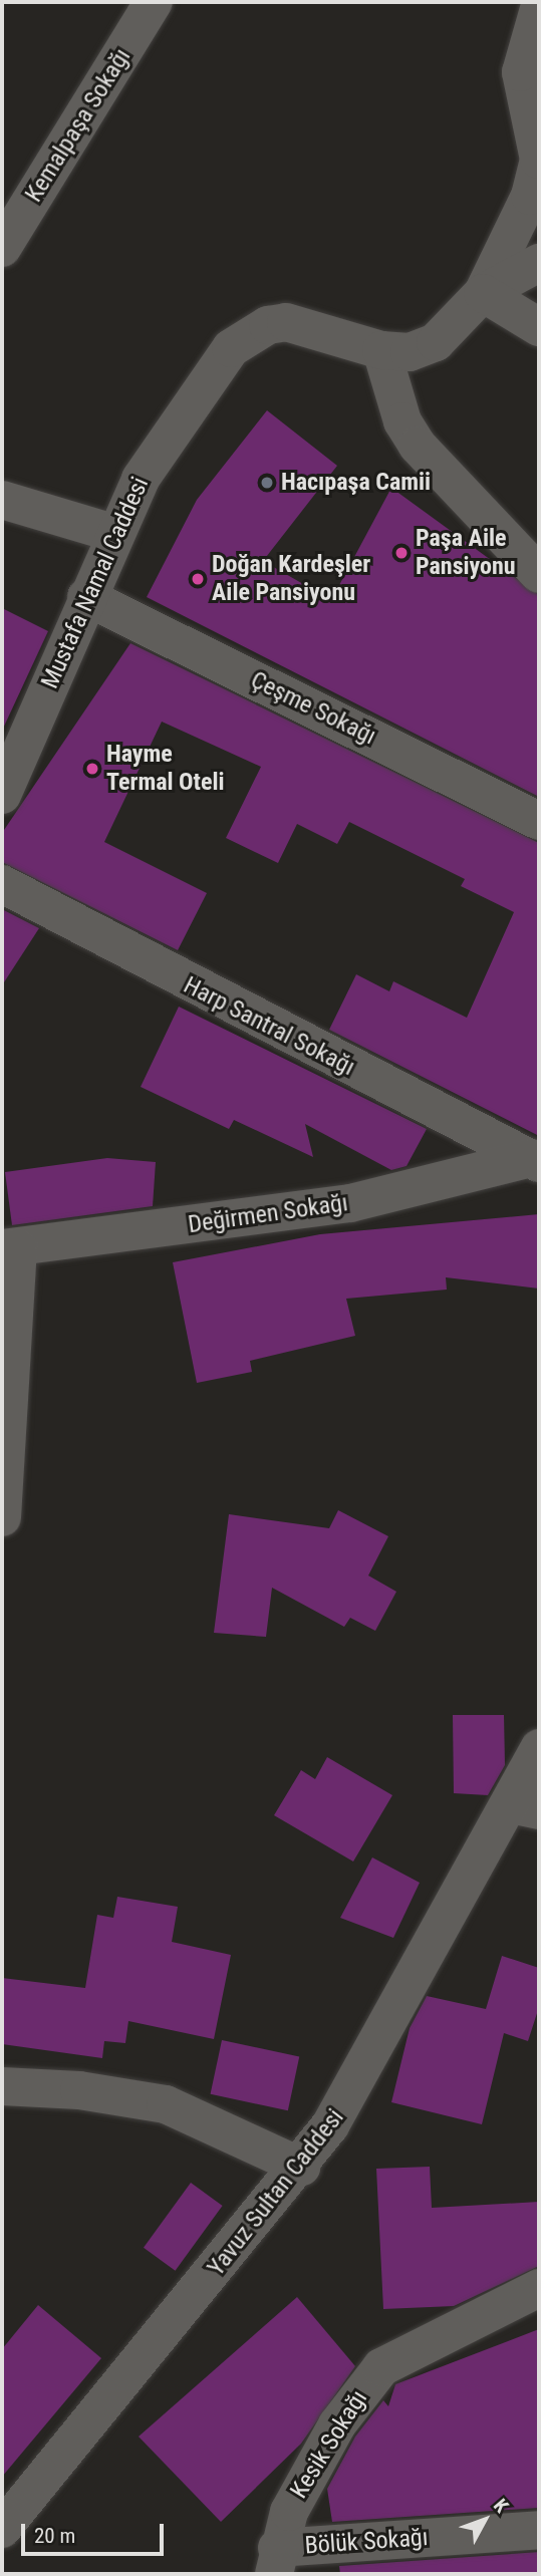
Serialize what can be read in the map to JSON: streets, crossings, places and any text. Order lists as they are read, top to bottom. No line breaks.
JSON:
{"streets":{"street":["Kemalpaşa Sokağı","Mustafa Namal Caddesi","Çeşme Sokağı","Harp Santral Sokağı","Değirmen Sokağı","Yavuz Sultan Caddesi","Kesik Sokağı","Bölük Sokağı"]},"crossings":[["Mustafa Namal Caddesi","Çeşme Sokağı"],["Harp Santral Sokağı","Değirmen Sokağı"],["Kesik Sokağı","Bölük Sokağı"]],"places":["Hacıpaşa Camii","Paşa Aile Pansiyonu","Doğan Kardeşler Aile Pansiyonu","Hayme Termal Oteli"],"scale_bar":"20 m","north":"top right"}
